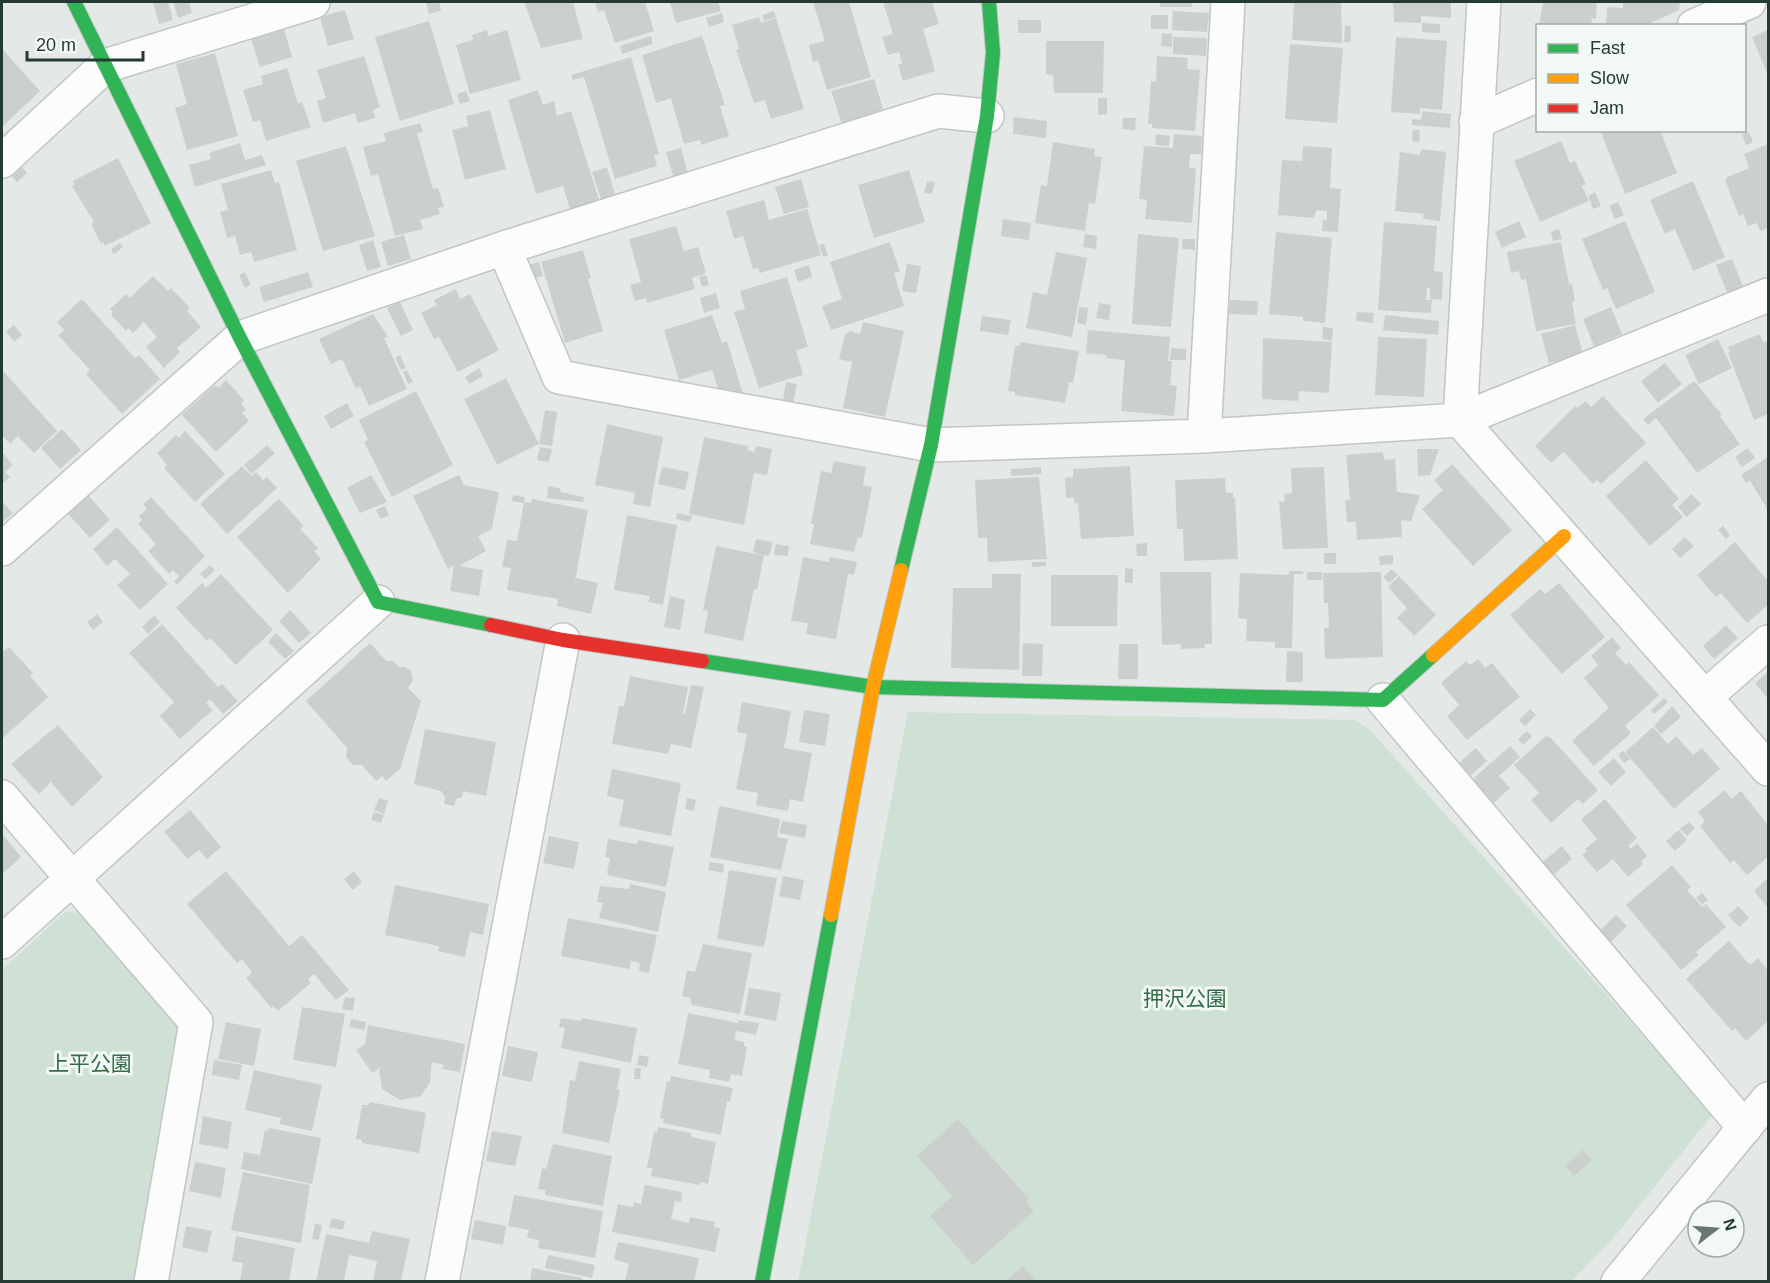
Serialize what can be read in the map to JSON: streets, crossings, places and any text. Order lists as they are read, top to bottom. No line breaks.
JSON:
{"parks":["押沢公園","上平公園"],"legend":["Fast","Slow","Jam"],"scale_bar":"20 m","north":"right"}
